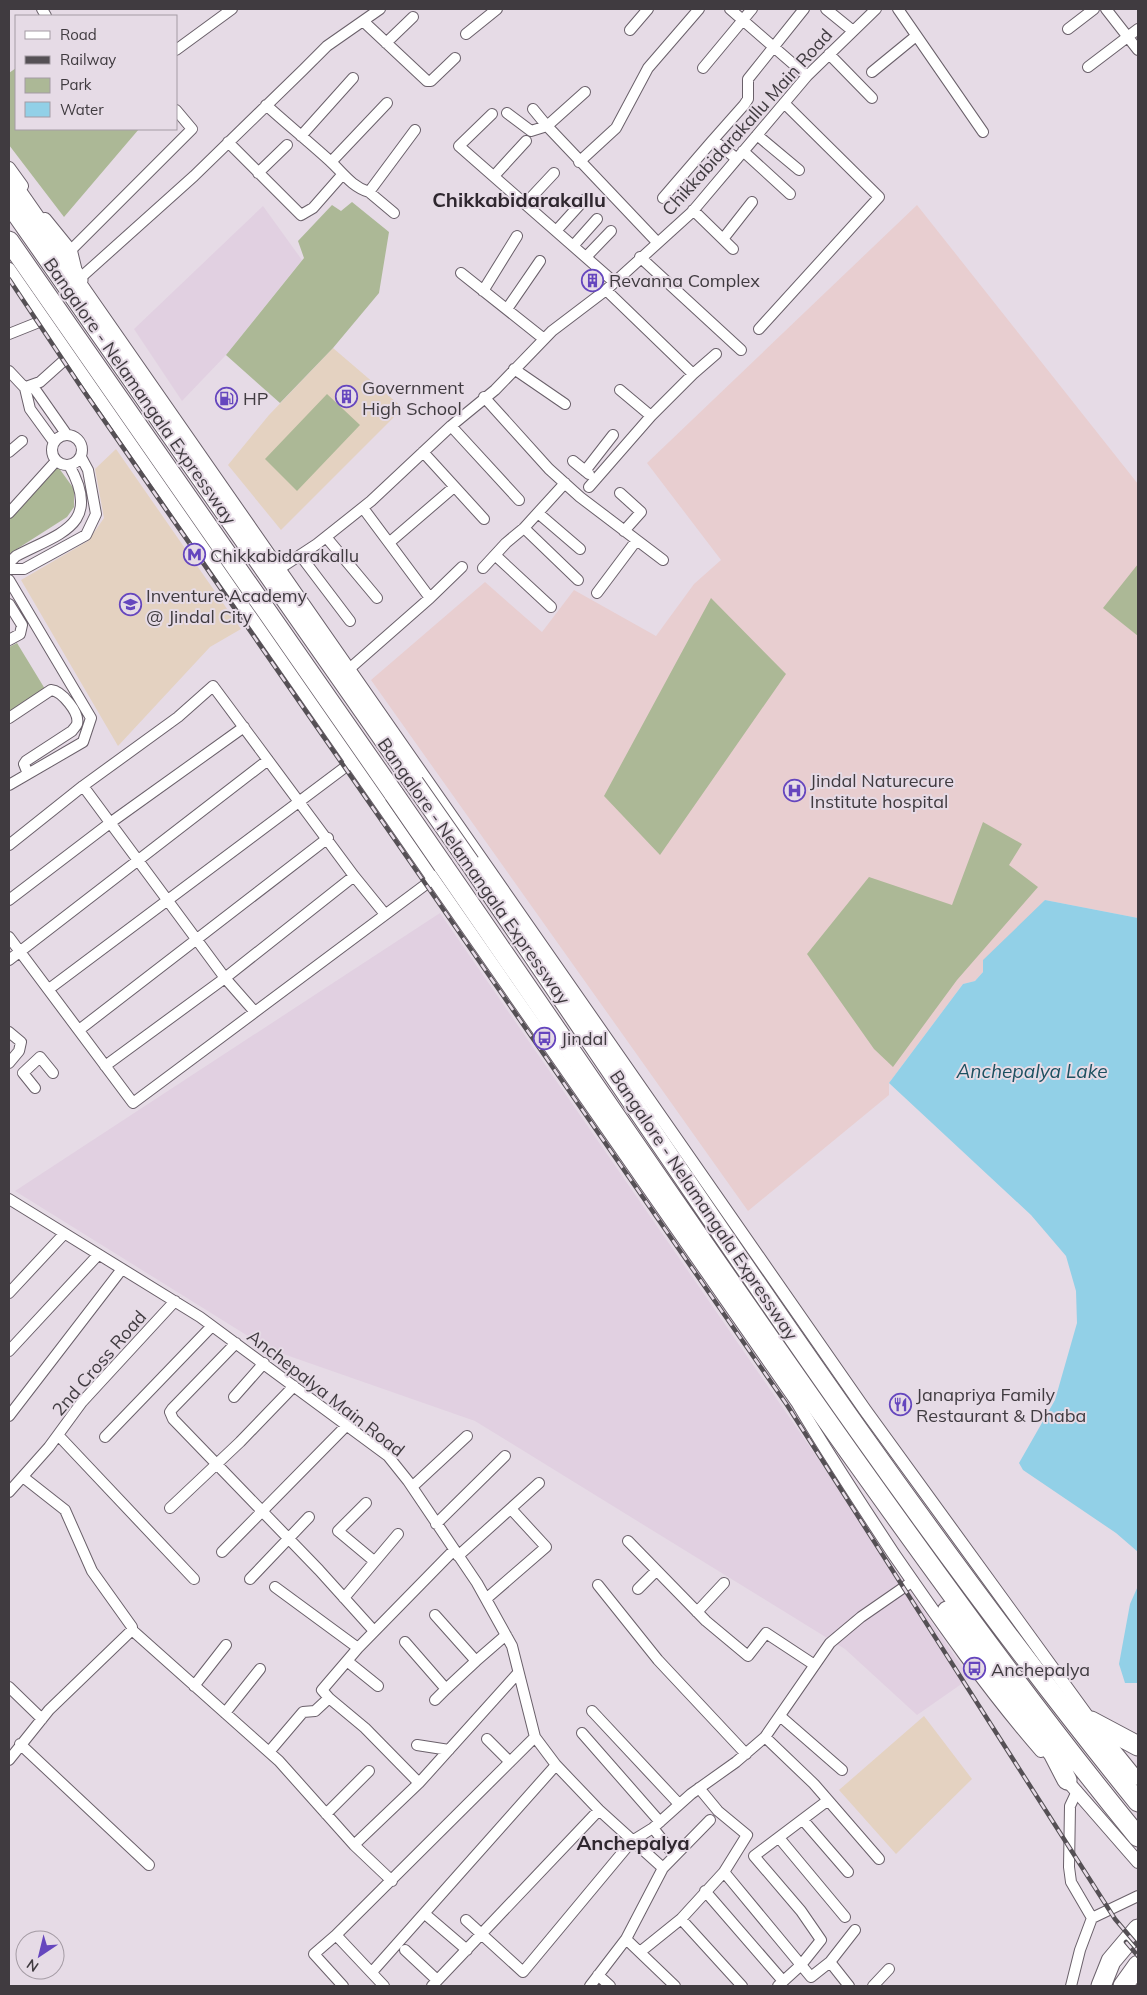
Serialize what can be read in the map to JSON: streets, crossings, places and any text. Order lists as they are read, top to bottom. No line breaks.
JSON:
{"streets":{"highway":["Bangalore - Nelamangala Expressway"],"street":["Chikkabidarakallu Main Road","2nd Cross Road","Anchepalya Main Road"]},"crossings":[["2nd Cross Road","Anchepalya Main Road"]],"districts":["Chikkabidarakallu","Anchepalya"],"water":["Anchepalya Lake"],"places":{"building":["Revanna Complex","Government High School"],"fuel station":["HP"],"metro station":["Chikkabidarakallu"],"school or university":["Inventure Academy @ Jindal City"],"hospital":["Jindal Naturecure Institute hospital"],"bus stop":["Jindal","Anchepalya"],"restaurant":["Janapriya Family Restaurant & Dhaba"]},"legend":["Road","Railway","Park","Water"],"north":"bottom left"}
